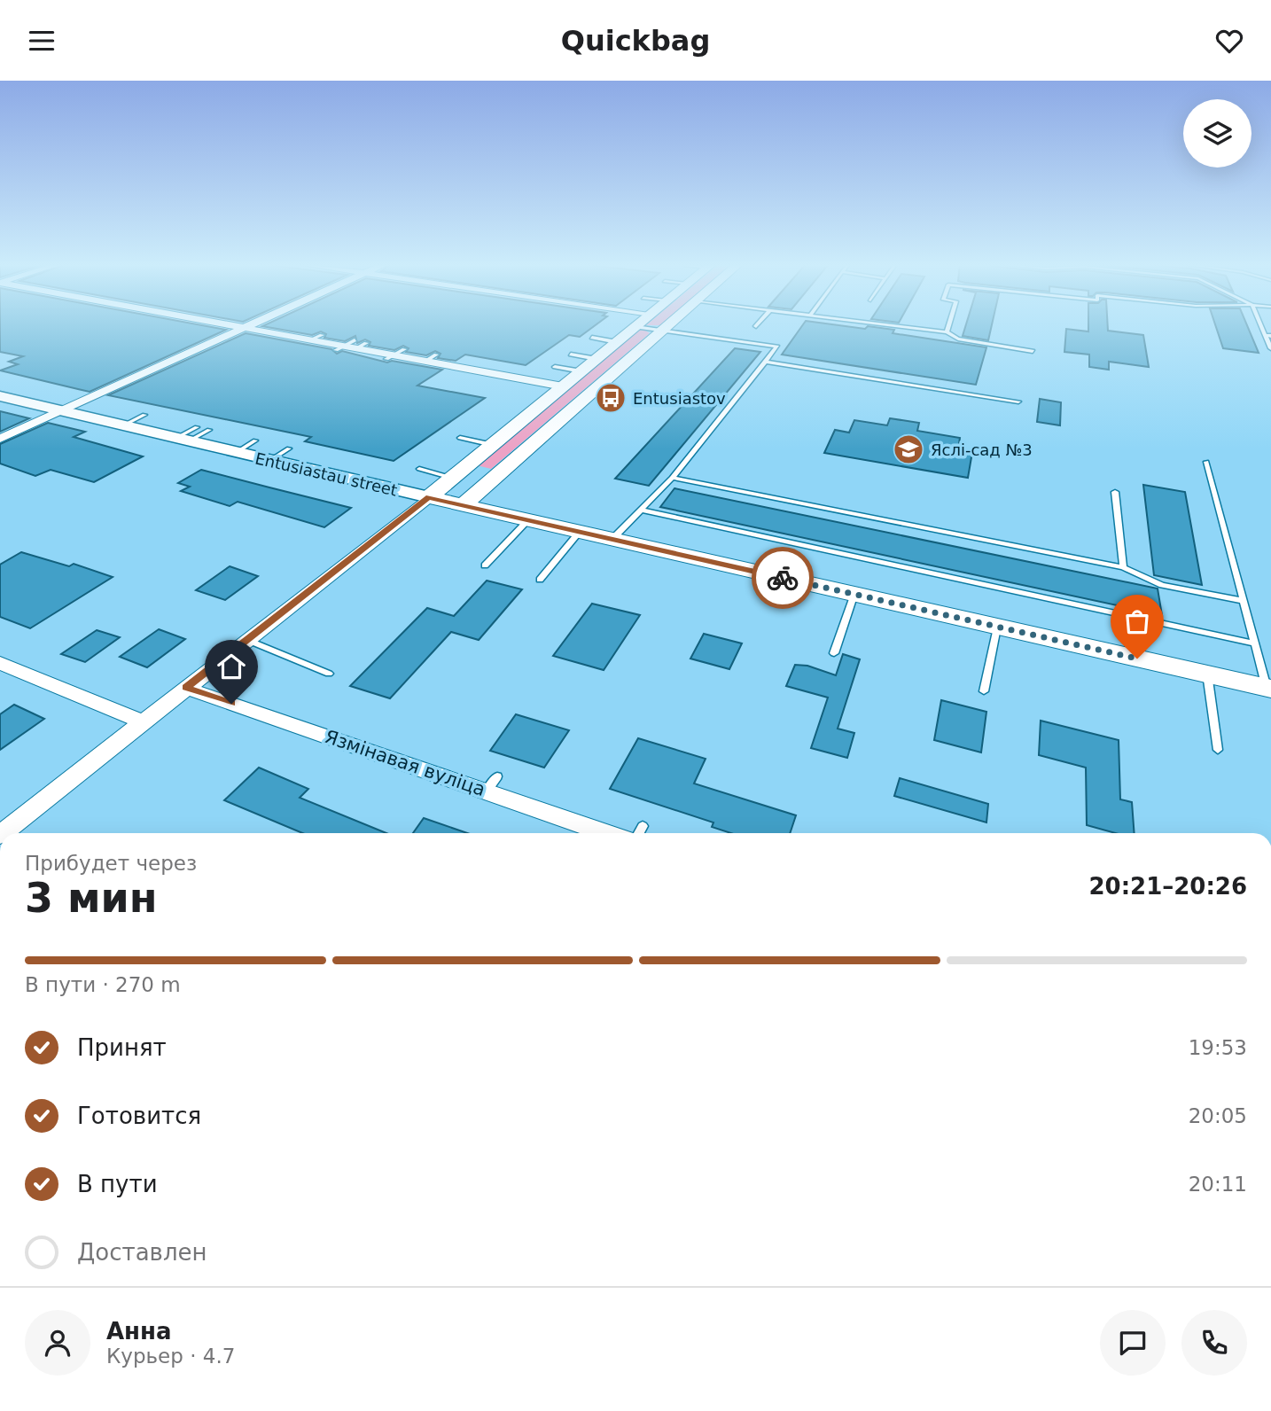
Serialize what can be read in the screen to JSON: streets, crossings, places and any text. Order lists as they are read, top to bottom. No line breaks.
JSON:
{"streets":{"main road":["Entusiastau street"],"street":["Язмінавая вуліца"]},"places":{"bus stop":["Entusiastov"],"school or university":["Яслі-сад №3"]},"page":{"header":"Quickbag","heading":["3 мин","Прибудет через","20:21–20:26"],"panel":["Анна","Курьер · 4.7"],"bar":"В пути · 270 m","list":[["Принят","19:53"],["Готовится","20:05"],["В пути","20:11"],"Доставлен"]}}
